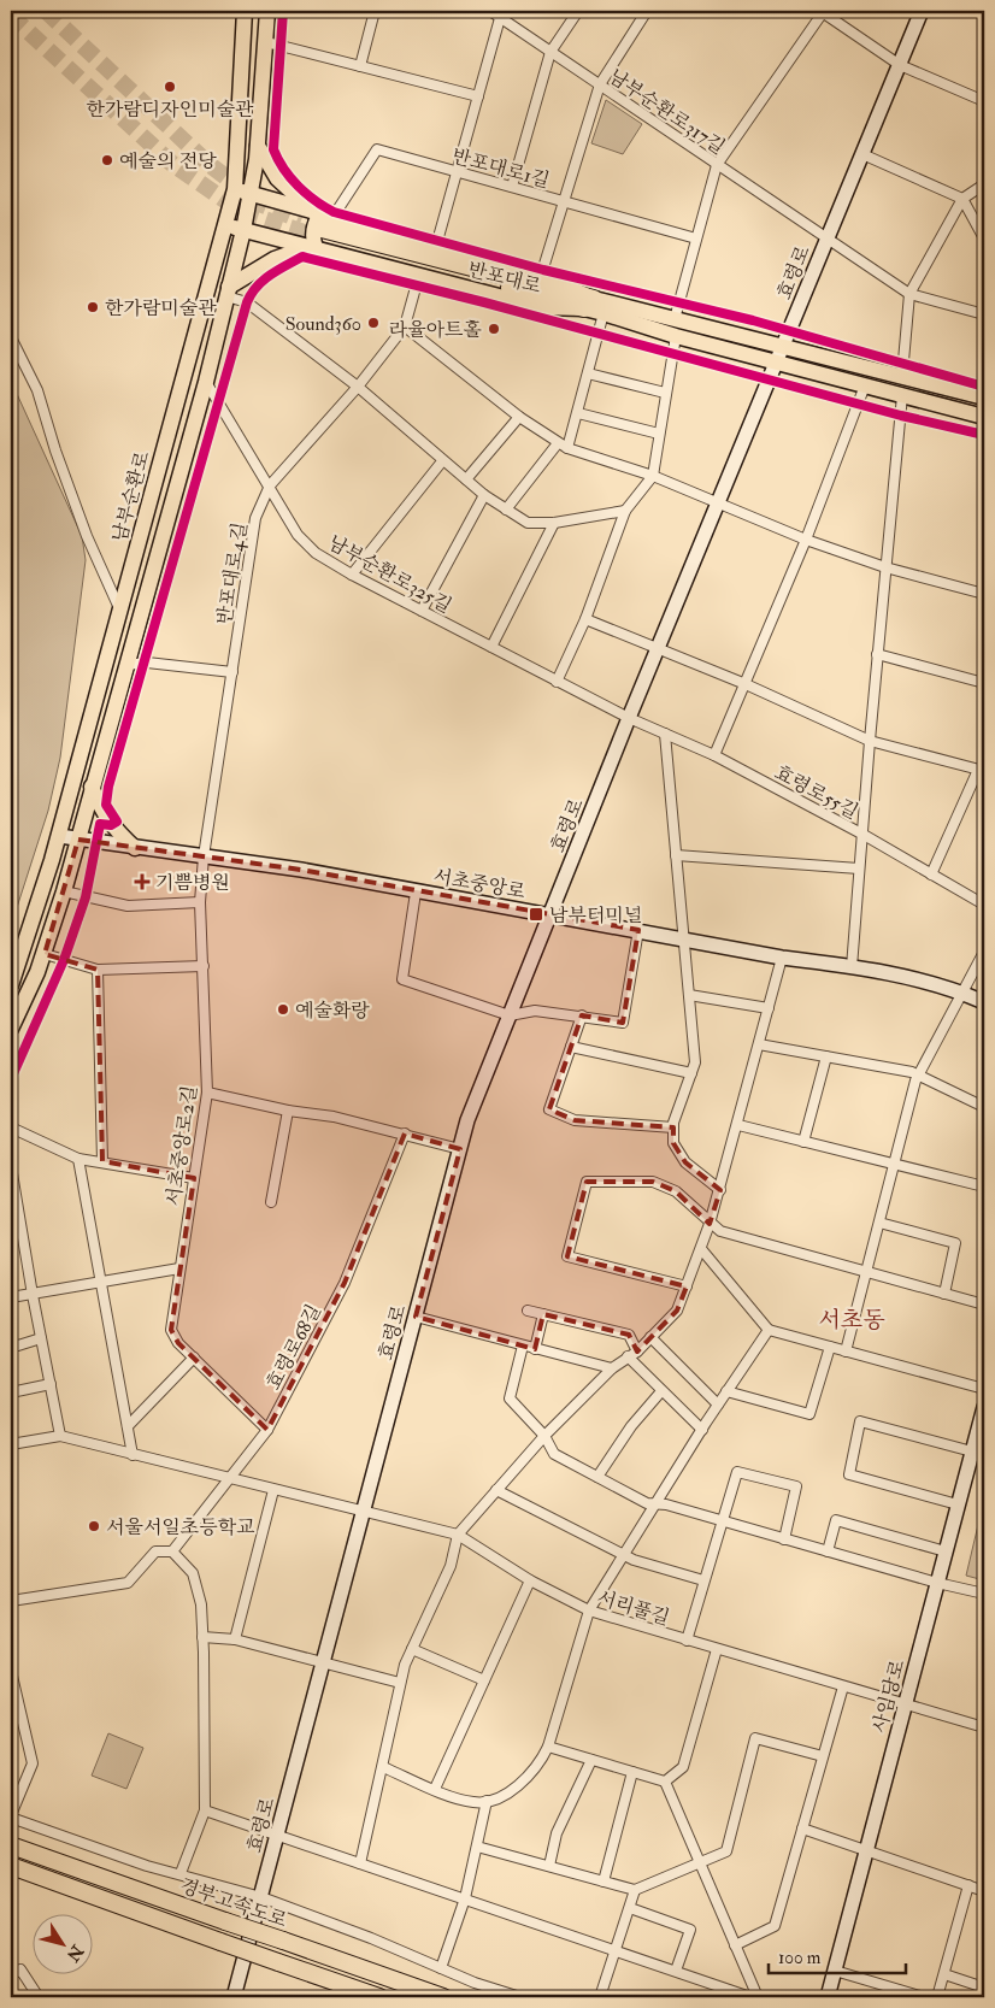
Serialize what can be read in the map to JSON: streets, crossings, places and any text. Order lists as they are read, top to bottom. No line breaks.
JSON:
{"streets":{"highway":["경부고속도로"],"main road":["효령로","반포대로","남부순환로","서초중앙로","사임당로"],"street":["남부순환로317길","반포대로1길","반포대로4길","남부순환로325길","효령로55길","서초중앙로2길","효령로68길","서리풀길"]},"crossings":[["남부순환로317길","효령로"],["반포대로1길","반포대로"],["효령로","반포대로"],["효령로","남부순환로325길"],["효령로","효령로55길"],["효령로","서초중앙로"],["효령로","서리풀길"],["반포대로","남부순환로"],["반포대로","반포대로4길"],["남부순환로","서초중앙로"],["반포대로4길","남부순환로325길"],["반포대로4길","서초중앙로"],["반포대로4길","서초중앙로2길"],["남부순환로325길","효령로55길"],["서초중앙로","서초중앙로2길"],["서초중앙로2길","효령로68길"],["효령로68길","서리풀길"],["서리풀길","사임당로"]],"districts":["서초동"],"places":{"other":["한가람디자인미술관","예술의 전당","한가람미술관","Sound360","라율아트홀","예술화랑","서울서일초등학교"],"health":["기쁨병원"],"transit":["남부터미널"]},"scale_bar":"100 m","north":"bottom right"}
